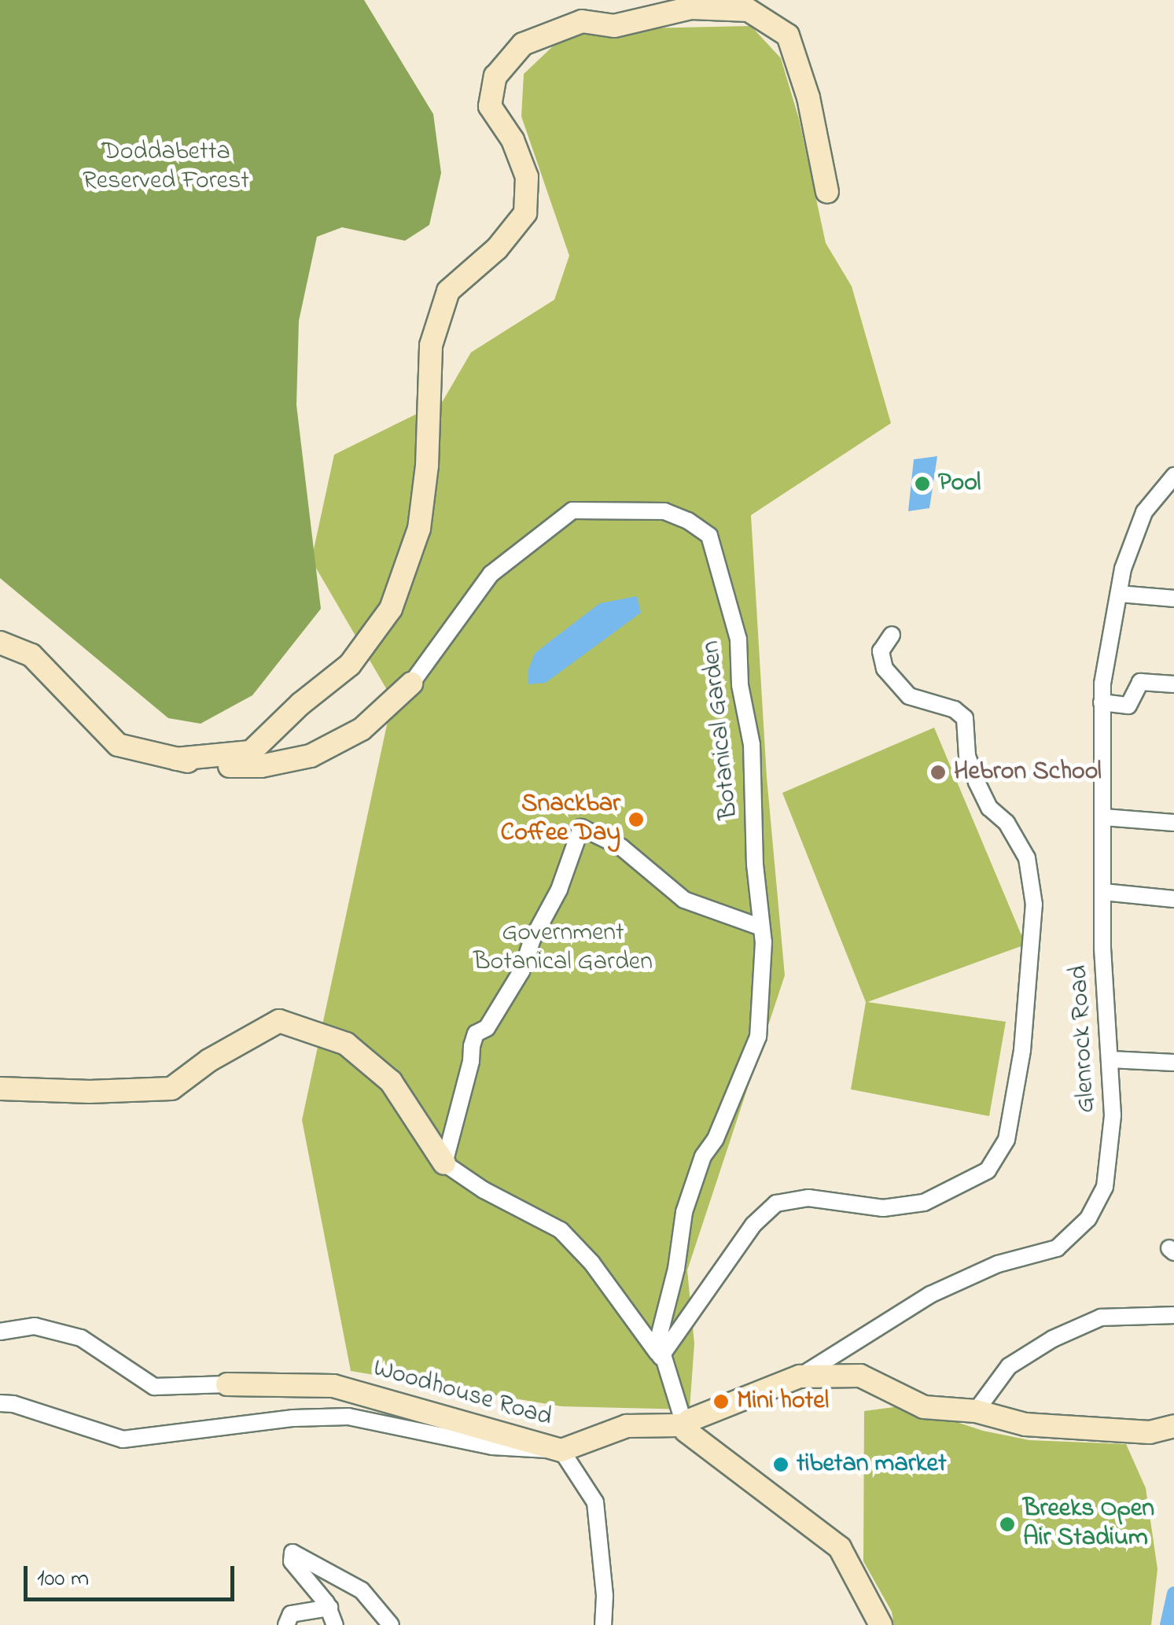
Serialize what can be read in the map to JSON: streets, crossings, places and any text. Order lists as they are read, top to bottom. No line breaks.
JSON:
{"streets":{"street":["Botanical Garden","Glenrock Road","Woodhouse Road"]},"crossings":[["Botanical Garden","Woodhouse Road"],["Glenrock Road","Woodhouse Road"]],"parks":["Doddabetta Reserved Forest","Government Botanical Garden"],"places":["Pool","Hebron School","Snackbar Coffee Day","Mini hotel","tibetan market","Breeks Open Air Stadium"],"scale_bar":"100 m"}
